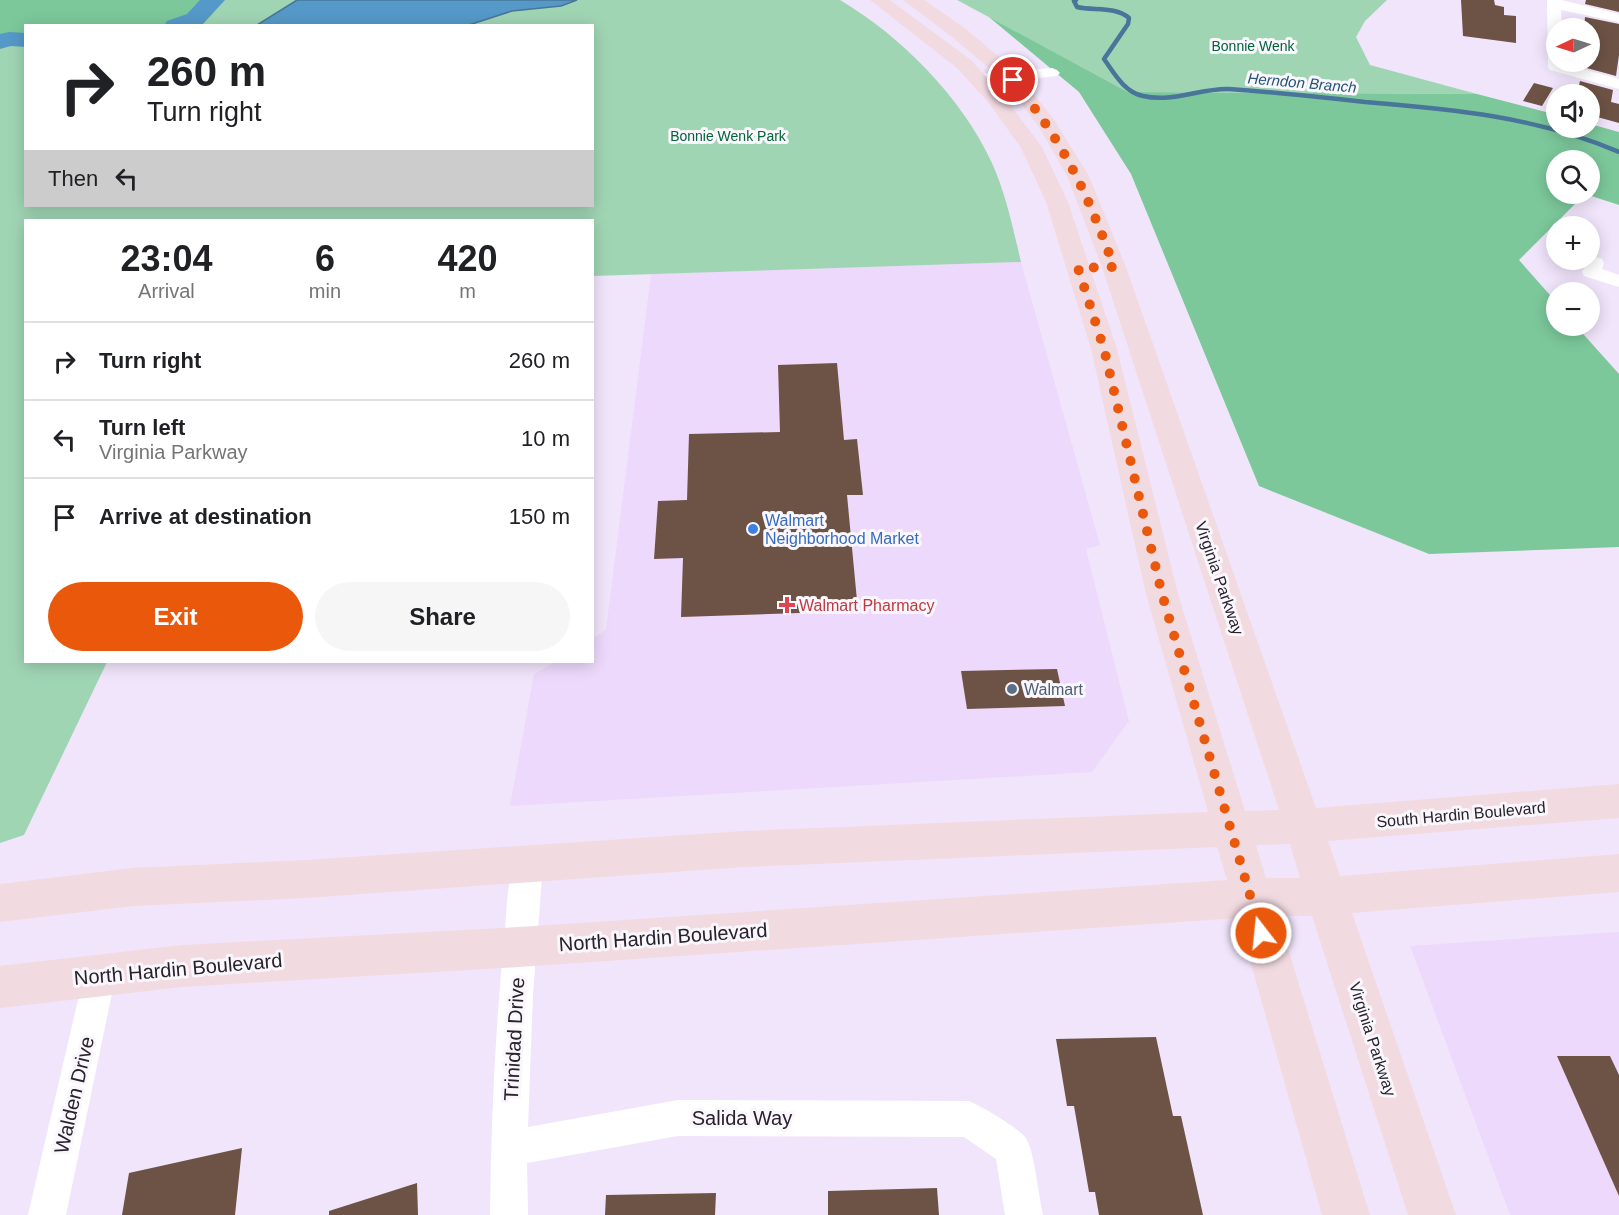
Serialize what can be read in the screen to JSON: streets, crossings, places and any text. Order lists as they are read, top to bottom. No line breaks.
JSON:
{"streets":{"main road":["Virginia Parkway","South Hardin Boulevard","North Hardin Boulevard"],"street":["Trinidad Drive","Walden Drive","Salida Way"]},"crossings":[["Virginia Parkway","South Hardin Boulevard"],["Virginia Parkway","North Hardin Boulevard"],["North Hardin Boulevard","Trinidad Drive"],["North Hardin Boulevard","Walden Drive"],["Trinidad Drive","Salida Way"]],"water":["Herndon Branch"],"parks":["Bonnie Wenk","Bonnie Wenk Park"],"places":{"other":["Walmart Neighborhood Market","Walmart"],"health":["Walmart Pharmacy"]},"north":"left","page":{"map_buttons":["+","−"],"turn":["260 m","Turn right"],"then":"Then","eta":["23:04","Arrival","6","min","420","m"],"list":[{"name":"Turn right","value":"260 m"},{"name":"Turn left","note":"Virginia Parkway","value":"10 m"},{"name":"Arrive at destination","value":"150 m"}],"buttons":["Exit","Share"]}}
